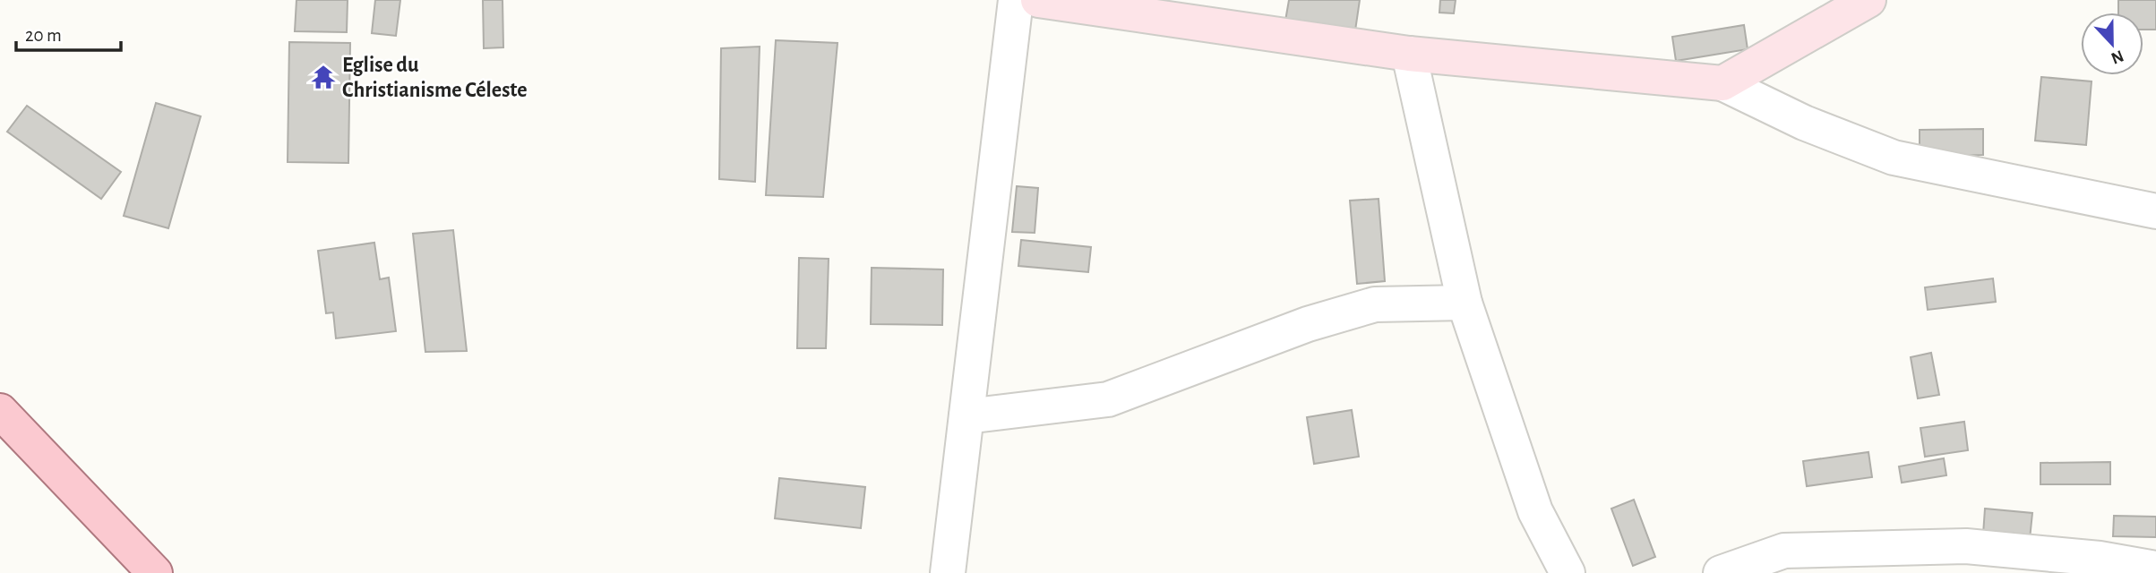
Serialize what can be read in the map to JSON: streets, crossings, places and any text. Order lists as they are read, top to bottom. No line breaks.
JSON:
{"places":{"temple":["Eglise du Christianisme Céleste"]},"scale_bar":"20 m","north":"bottom"}
